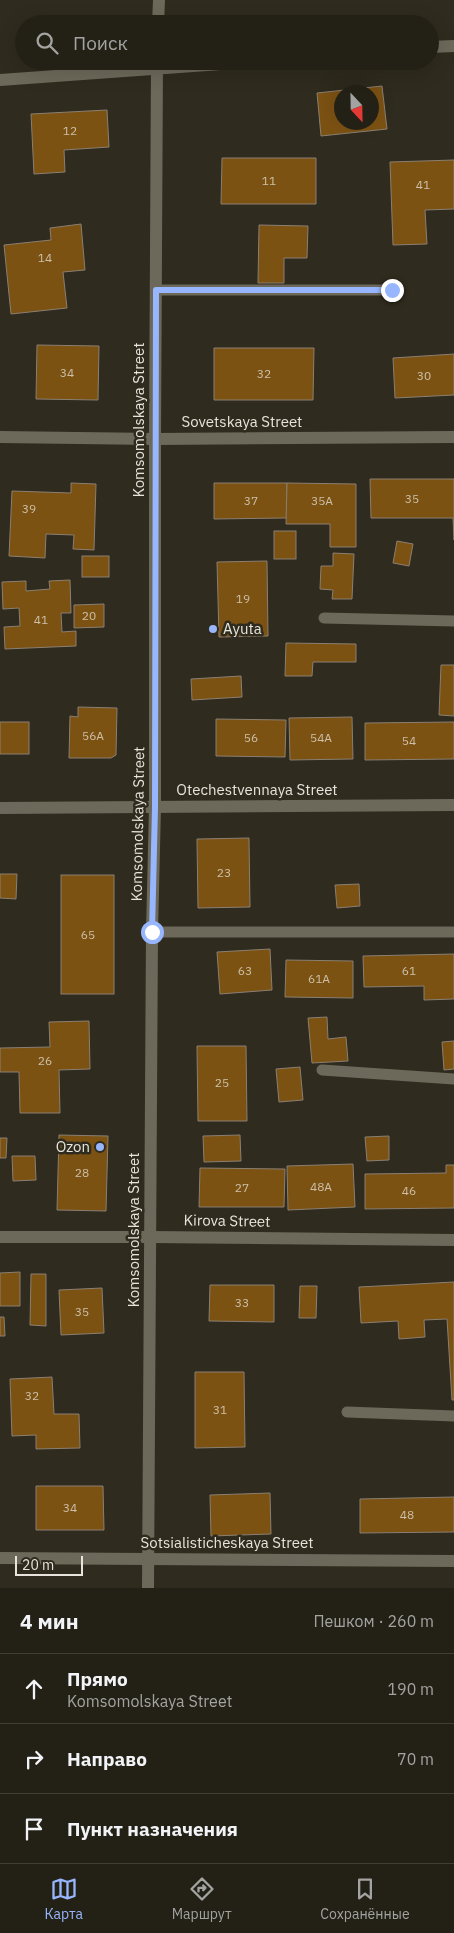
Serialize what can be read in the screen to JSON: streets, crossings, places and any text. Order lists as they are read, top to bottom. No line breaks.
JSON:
{"streets":{"street":["Komsomolskaya Street","Sovetskaya Street","Otechestvennaya Street","Kirova Street","Sotsialisticheskaya Street"]},"crossings":[["Komsomolskaya Street","Sovetskaya Street"],["Komsomolskaya Street","Otechestvennaya Street"],["Komsomolskaya Street","Kirova Street"],["Komsomolskaya Street","Sotsialisticheskaya Street"]],"places":["Ayuta","Ozon"],"house_numbers":["12","11","41","14","34","32","30","35","37","35А","39","19","20","41","56А","56","54А","54","23","65","63","61","61А","26","25","28","48А","27","46","33","35","32","31","34","48"],"scale_bar":"20 m","north":"bottom","page":{"search":"Поиск","scale":"20 m","heading":["4 мин","Пешком · 260 m"],"list":[["Прямо","Komsomolskaya Street","190 m"],["Направо","70 m"],"Пункт назначения"],"nav":["Карта","Маршрут","Сохранённые"]}}
